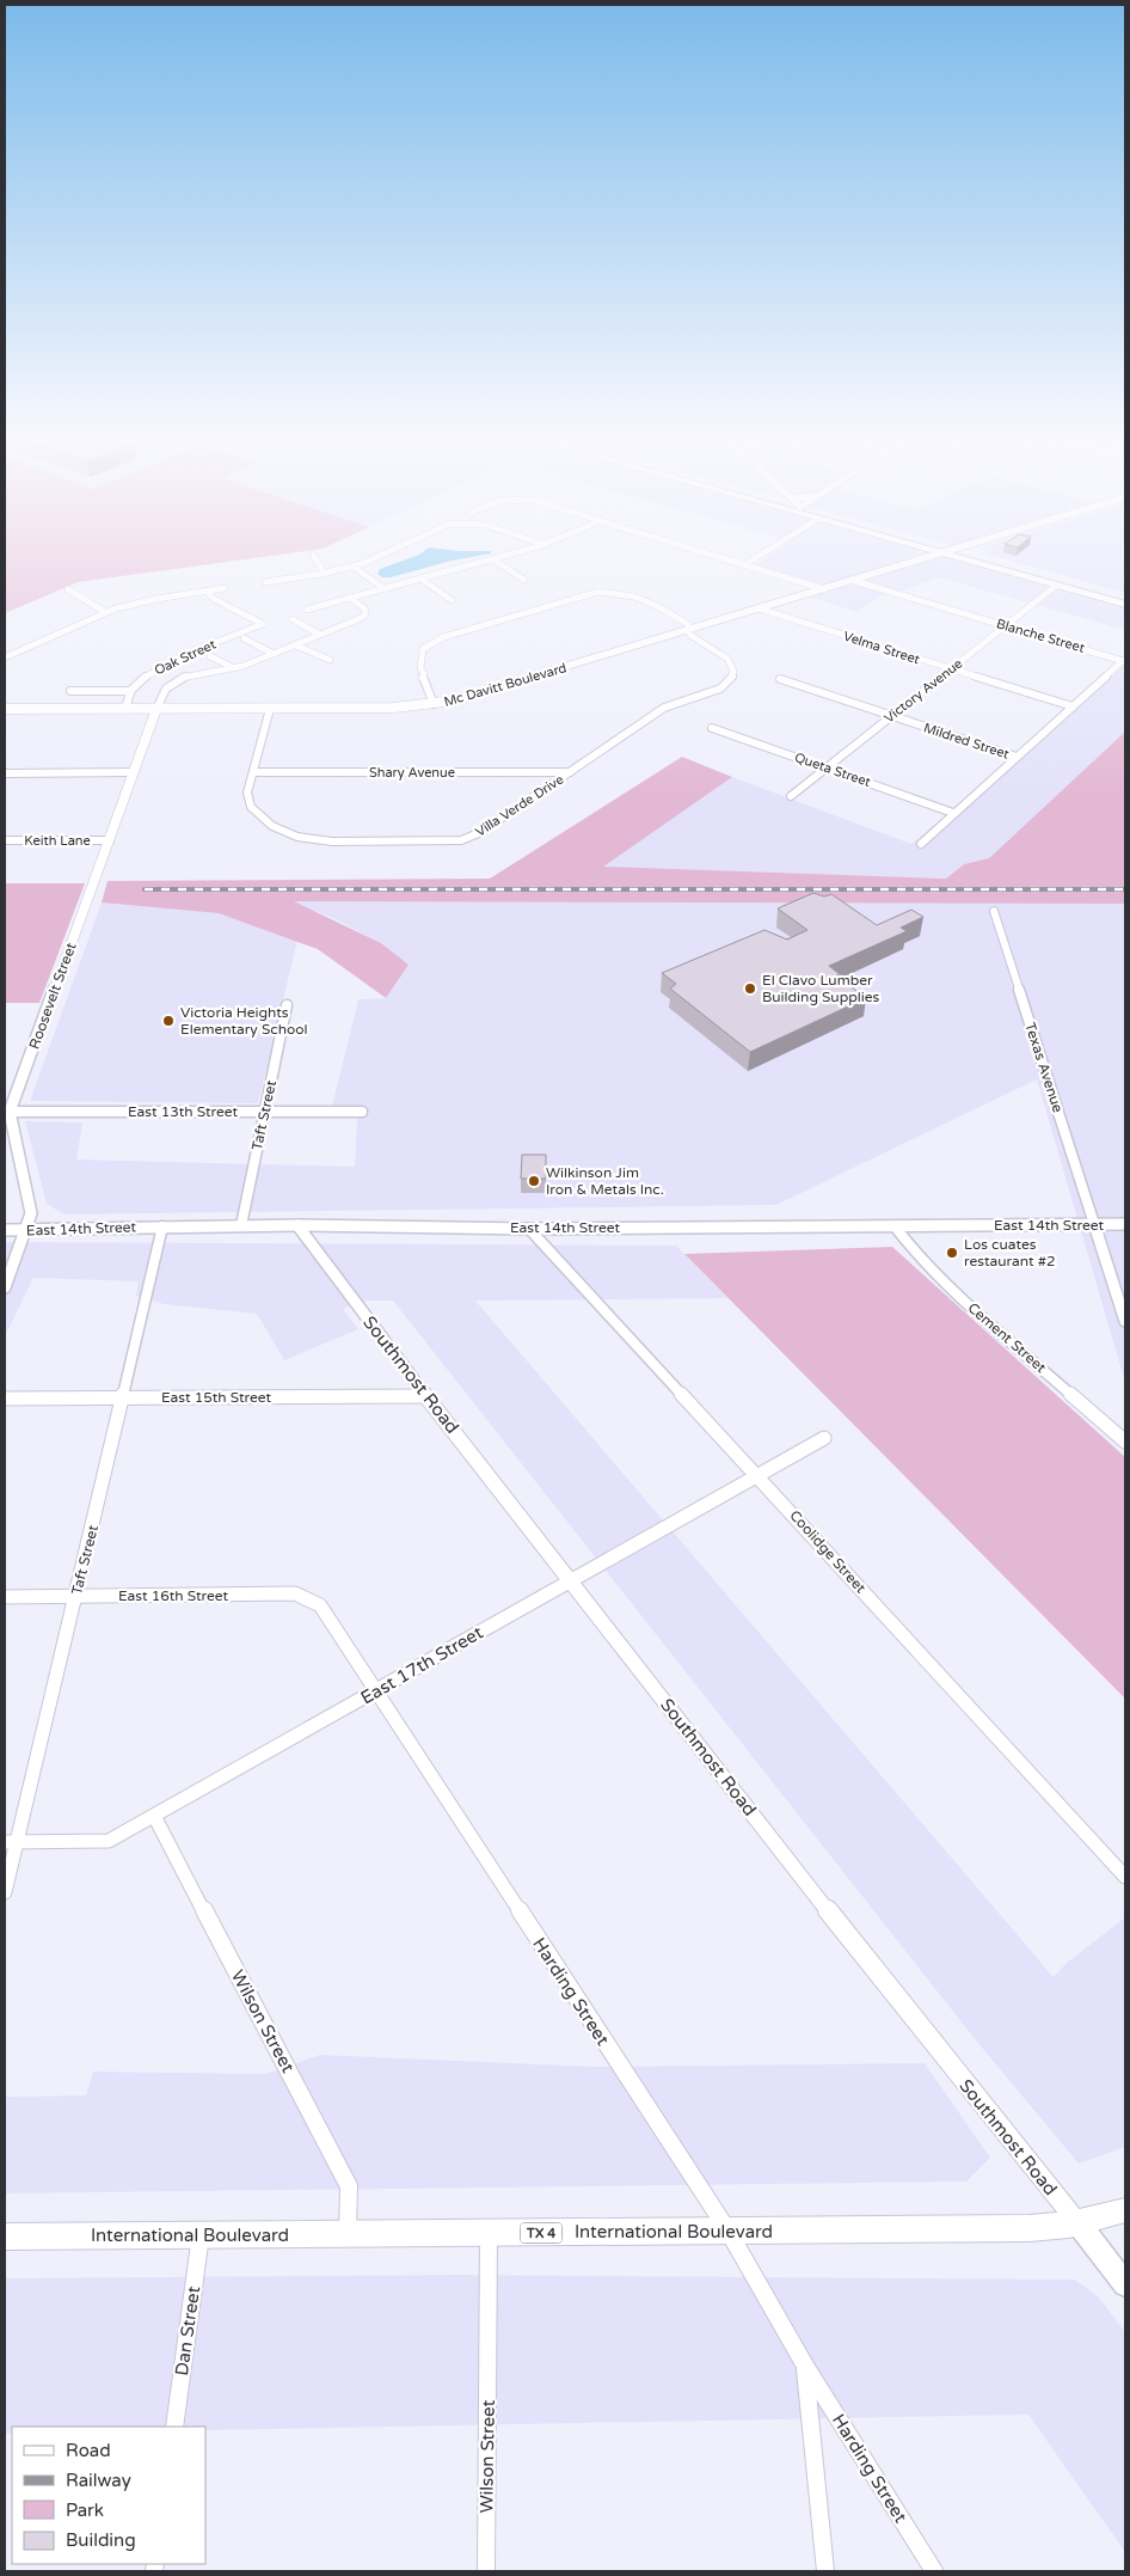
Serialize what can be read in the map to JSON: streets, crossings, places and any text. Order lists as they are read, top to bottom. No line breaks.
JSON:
{"streets":{"main road":["Southmost Road","International Boulevard","TX 4"],"street":["Blanche Street","Velma Street","Oak Street","Mc Davitt Boulevard","Victory Avenue","Mildred Street","Queta Street","Shary Avenue","Villa Verde Drive","Keith Lane","Roosevelt Street","Texas Avenue","East 13th Street","Taft Street","East 14th Street","Cement Street","East 15th Street","Coolidge Street","East 16th Street","East 17th Street","Harding Street","Wilson Street","Dan Street"]},"crossings":[["Blanche Street","Mc Davitt Boulevard"],["Blanche Street","Victory Avenue"],["Velma Street","Mc Davitt Boulevard"],["Velma Street","Victory Avenue"],["Mc Davitt Boulevard","Villa Verde Drive"],["Mc Davitt Boulevard","Roosevelt Street"],["Victory Avenue","Mildred Street"],["Victory Avenue","Queta Street"],["Shary Avenue","Villa Verde Drive"],["Keith Lane","Roosevelt Street"],["Roosevelt Street","East 13th Street"],["Texas Avenue","East 14th Street"],["East 13th Street","Taft Street"],["Taft Street","East 14th Street"],["Taft Street","East 15th Street"],["Taft Street","East 16th Street"],["Taft Street","East 17th Street"],["East 14th Street","Cement Street"],["East 14th Street","Southmost Road"],["East 14th Street","Coolidge Street"],["Southmost Road","East 15th Street"],["Southmost Road","East 17th Street"],["Southmost Road","International Boulevard"],["Coolidge Street","East 17th Street"],["East 16th Street","Harding Street"],["East 17th Street","Harding Street"],["East 17th Street","Wilson Street"],["Harding Street","International Boulevard"],["Wilson Street","International Boulevard"],["International Boulevard","Dan Street"]],"places":["El Clavo Lumber Building Supplies","Victoria Heights Elementary School","Wilkinson Jim Iron & Metals Inc.","Los cuates restaurant #2"],"legend":["Road","Railway","Park","Building"]}
